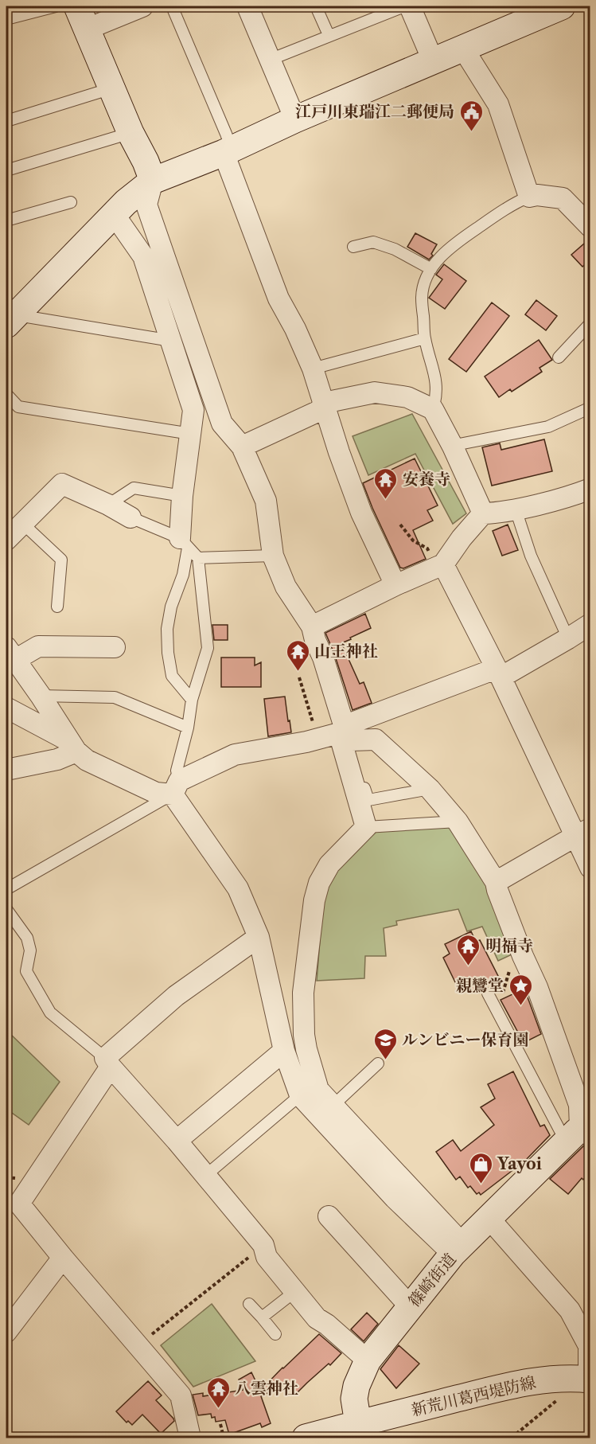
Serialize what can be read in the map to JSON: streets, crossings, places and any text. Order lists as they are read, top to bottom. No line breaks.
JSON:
{"streets":{"street":["篠崎街道","新荒川葛西堤防線"]},"crossings":[["篠崎街道","新荒川葛西堤防線"]],"places":{"public building":["江戸川東瑞江二郵便局"],"temple":["安養寺","山王神社","明福寺","八雲神社"],"place":["親鸞堂"],"school or university":["ルンビニー保育園"],"shop":["Yayoi"]}}
